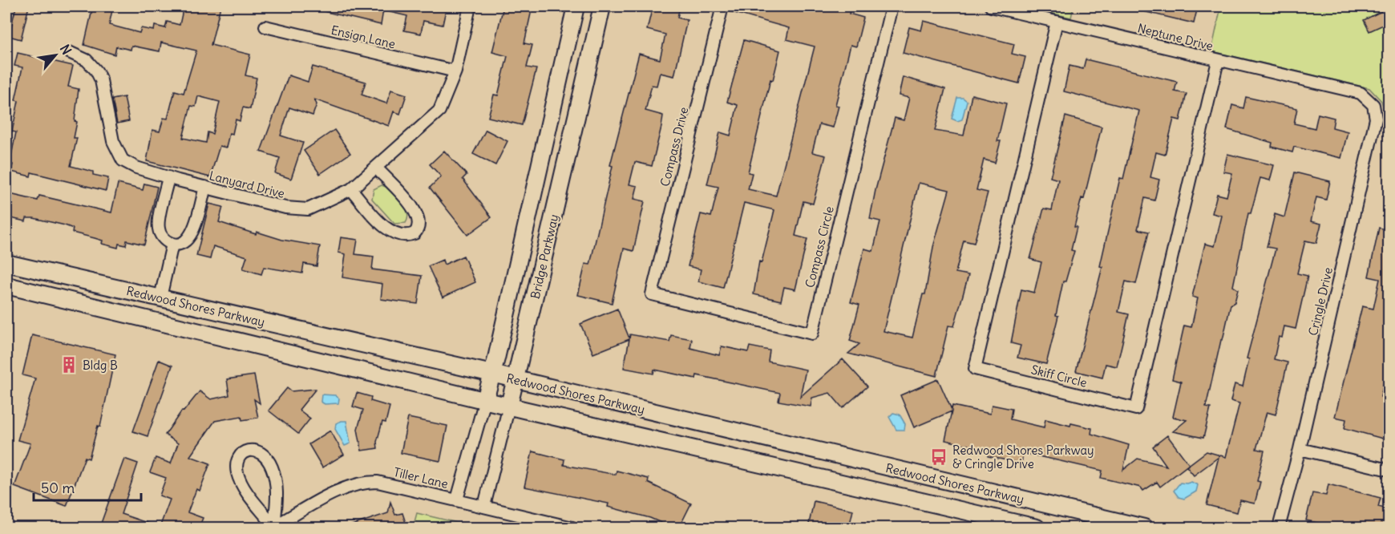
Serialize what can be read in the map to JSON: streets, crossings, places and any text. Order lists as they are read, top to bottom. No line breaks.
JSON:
{"streets":{"main road":["Bridge Parkway","Redwood Shores Parkway"],"street":["Ensign Lane","Neptune Drive","Compass Drive","Lanyard Drive","Compass Circle","Cringle Drive","Skiff Circle","Tiller Lane"]},"crossings":[["Ensign Lane","Lanyard Drive"],["Neptune Drive","Cringle Drive"],["Neptune Drive","Skiff Circle"],["Compass Drive","Compass Circle"],["Bridge Parkway","Redwood Shores Parkway"],["Bridge Parkway","Tiller Lane"]],"places":{"building":["Bldg B"],"bus stop":["Redwood Shores Parkway & Cringle Drive"]},"scale_bar":"50 m","north":"top right"}
